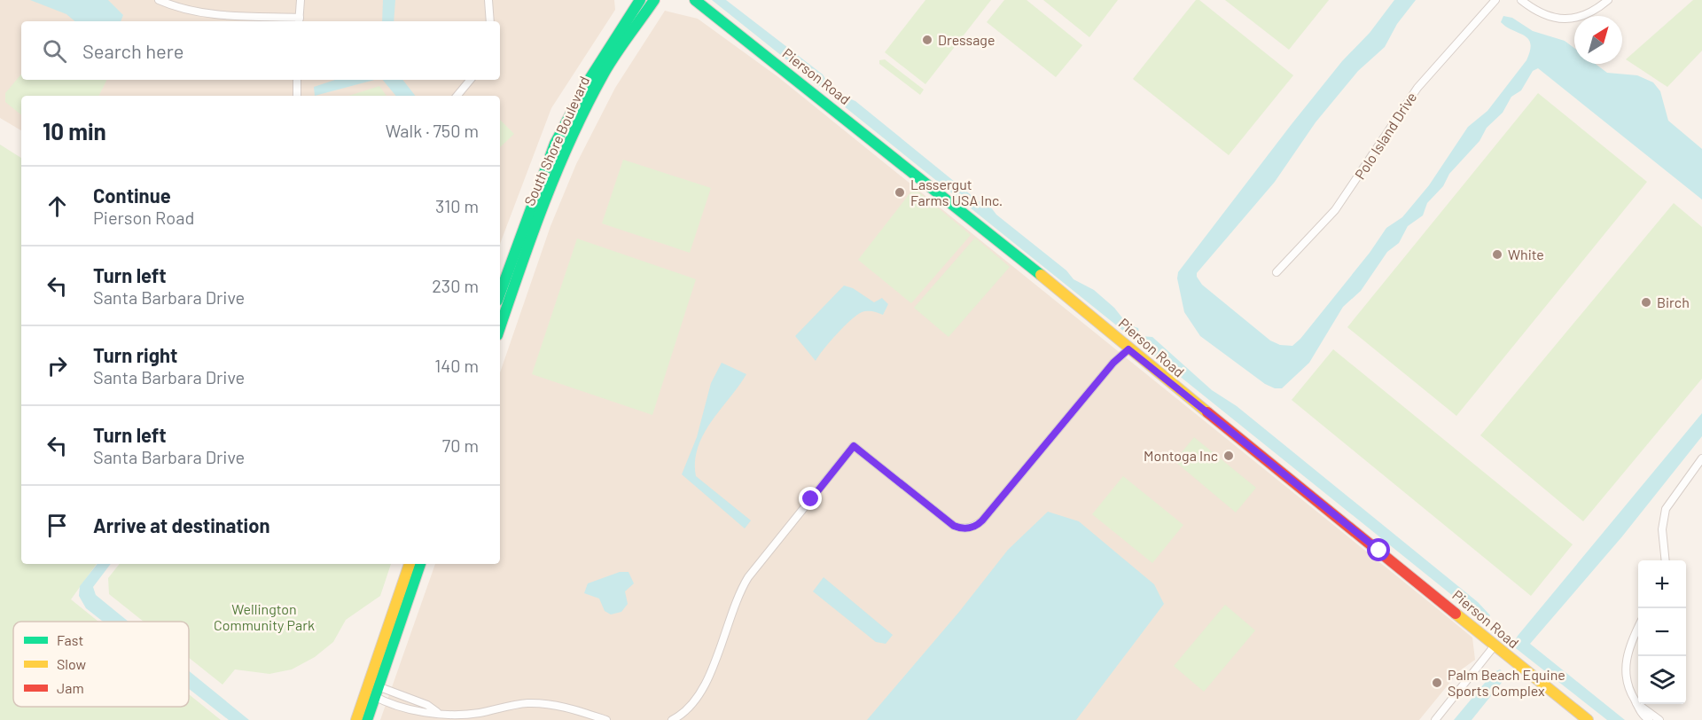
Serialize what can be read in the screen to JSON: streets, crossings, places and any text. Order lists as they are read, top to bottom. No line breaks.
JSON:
{"streets":{"street":["Pierson Road","Polo Island Drive","South Shore Boulevard"]},"parks":["Wellington Community Park"],"places":["Dressage","Lassergut Farms USA Inc.","White","Birch","Montoga Inc","Palm Beach Equine Sports Complex"],"legend":["Fast","Slow","Jam"],"north":"top right","page":{"search":"Search here","heading":["10 min","Walk · 750 m"],"list":[["Continue","Pierson Road","310 m"],["Turn left","Santa Barbara Drive","230 m"],["Turn right","Santa Barbara Drive","140 m"],["Turn left","Santa Barbara Drive","70 m"],"Arrive at destination"],"map_buttons":["+","−"]}}
